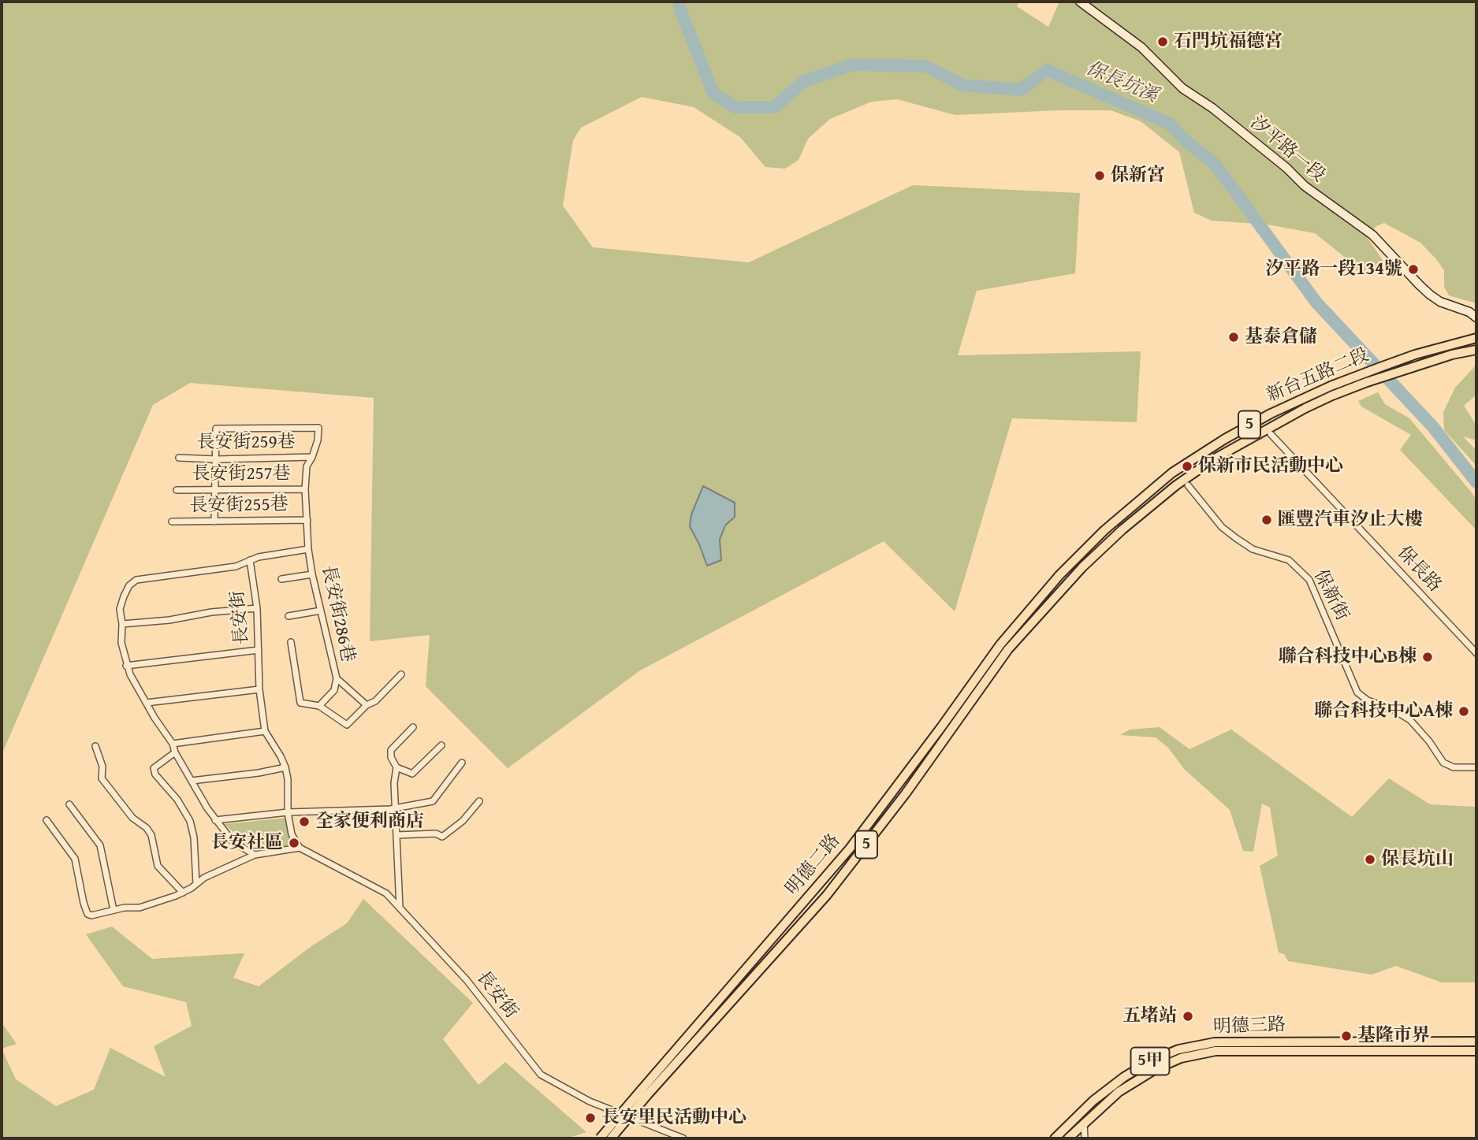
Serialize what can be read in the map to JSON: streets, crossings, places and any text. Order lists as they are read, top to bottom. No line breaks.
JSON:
{"streets":{"main road":["新台五路二段","5","明德二路","明德三路","5甲"],"street":["汐平路一段","長安街259巷","長安街257巷","長安街255巷","保長路","保新街","長安街286巷","長安街"]},"crossings":[["新台五路二段","明德二路"]],"water":["保長坑溪"],"places":["石門坑福德宮","保新宮","汐平路一段134號","基泰倉儲","保新市民活動中心","匯豐汽車汐止大樓","聯合科技中心B棟","聯合科技中心A棟","全家便利商店","長安社區","保長坑山","五堵站","基隆市界","長安里民活動中心"]}
